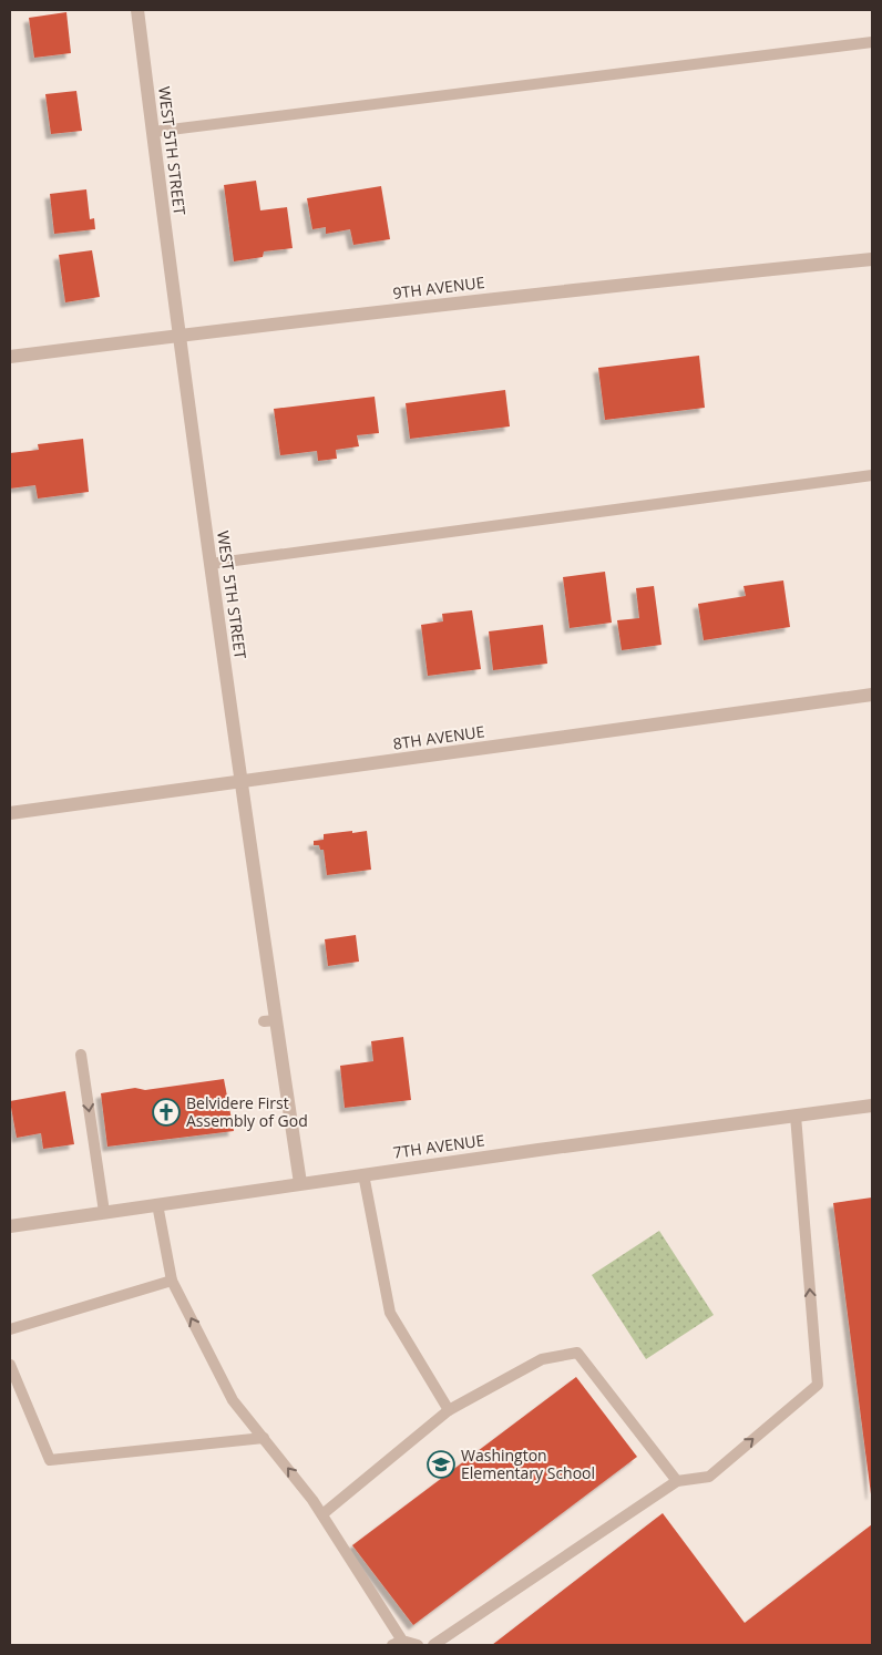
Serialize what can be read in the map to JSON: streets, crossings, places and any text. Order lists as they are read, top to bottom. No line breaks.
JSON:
{"streets":{"street":["WEST 5TH STREET","9TH AVENUE","8TH AVENUE","7TH AVENUE"]},"crossings":[["WEST 5TH STREET","9TH AVENUE"],["WEST 5TH STREET","8TH AVENUE"],["WEST 5TH STREET","7TH AVENUE"]],"places":{"church":["Belvidere First Assembly of God"],"school or university":["Washington Elementary School"]}}
